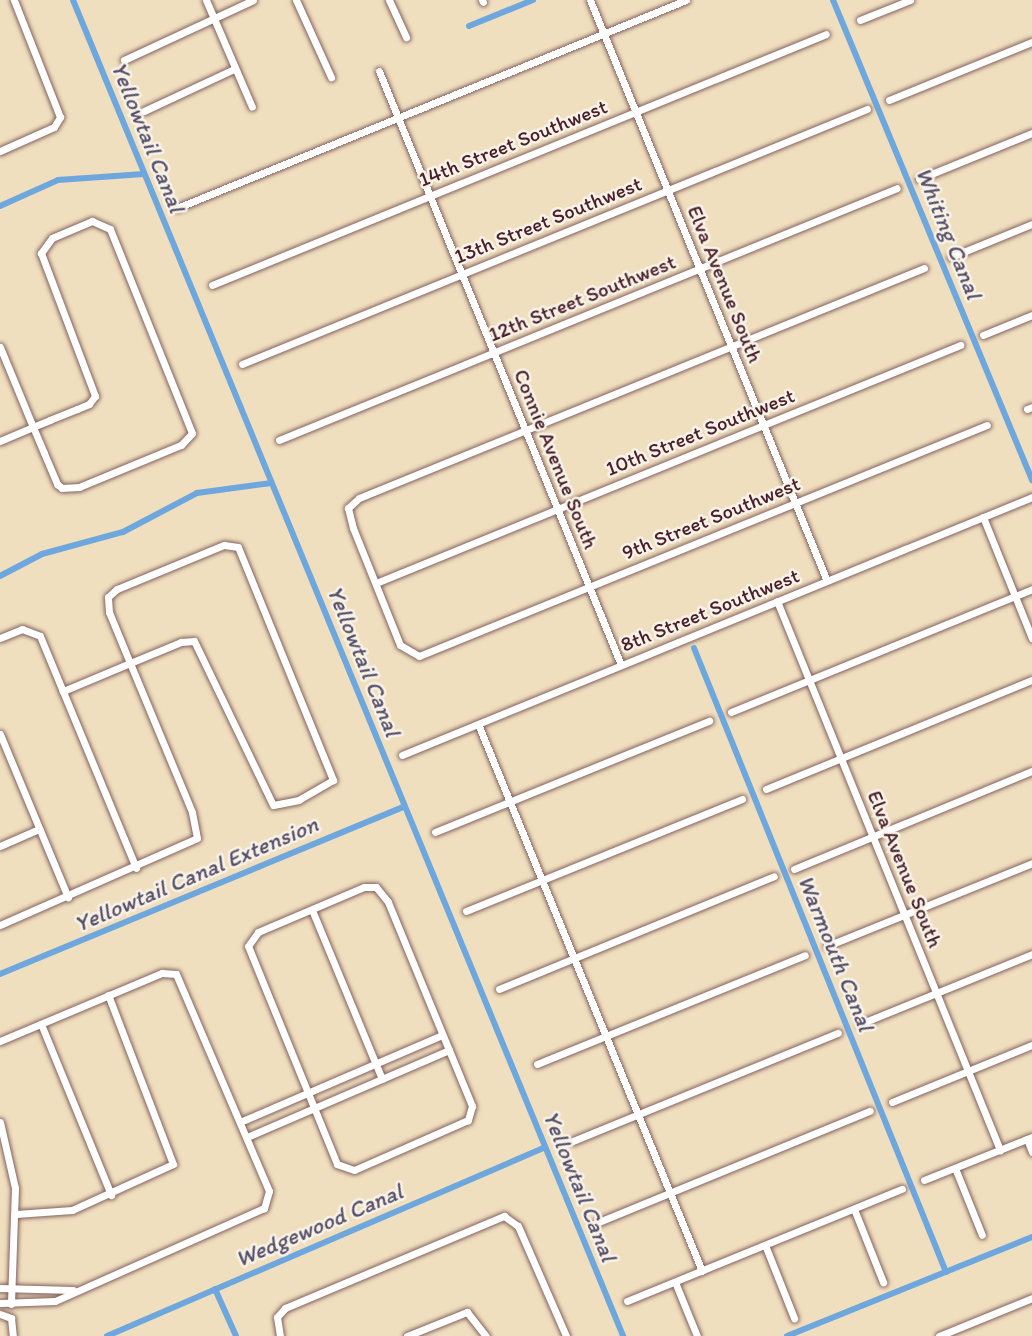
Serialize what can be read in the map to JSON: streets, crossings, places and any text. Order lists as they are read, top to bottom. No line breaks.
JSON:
{"streets":{"street":["14th Street Southwest","13th Street Southwest","Elva Avenue South","12th Street Southwest","10th Street Southwest","Connie Avenue South","9th Street Southwest","8th Street Southwest"]},"crossings":[["14th Street Southwest","Elva Avenue South"],["14th Street Southwest","Connie Avenue South"],["13th Street Southwest","Elva Avenue South"],["13th Street Southwest","Connie Avenue South"],["Elva Avenue South","12th Street Southwest"],["Elva Avenue South","10th Street Southwest"],["Elva Avenue South","9th Street Southwest"],["Elva Avenue South","8th Street Southwest"],["12th Street Southwest","Connie Avenue South"],["10th Street Southwest","Connie Avenue South"],["10th Street Southwest","9th Street Southwest"],["Connie Avenue South","9th Street Southwest"],["Connie Avenue South","8th Street Southwest"]],"water":["Yellowtail Canal","Whiting Canal","Yellowtail Canal Extension","Warmouth Canal","Wedgewood Canal"]}
